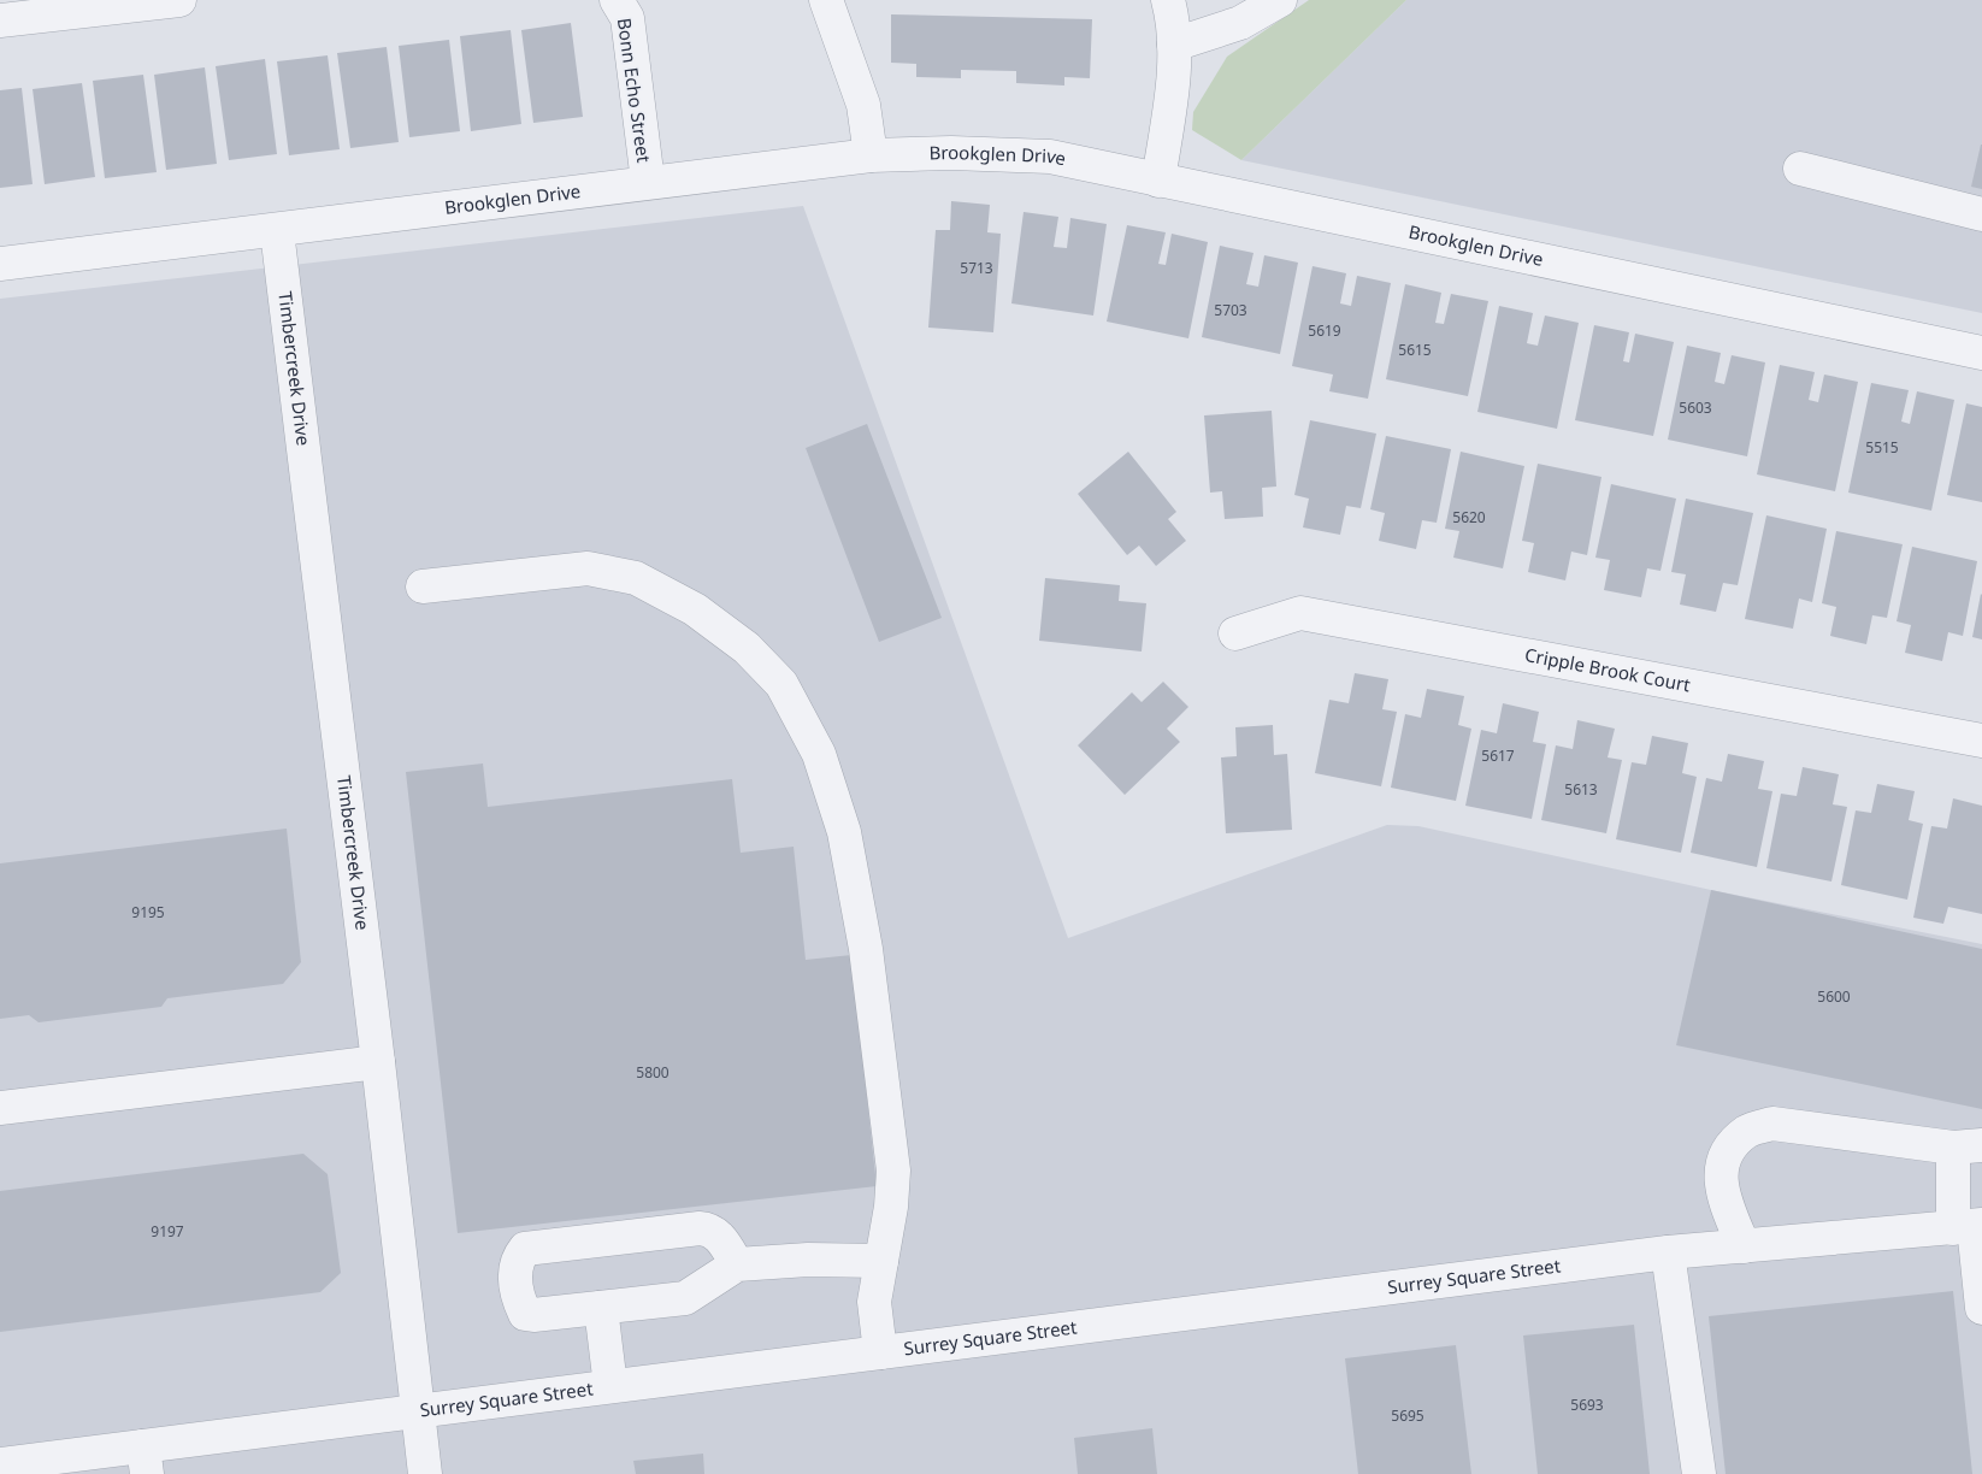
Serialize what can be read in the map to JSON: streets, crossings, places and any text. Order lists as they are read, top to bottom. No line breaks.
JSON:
{"streets":{"street":["Bonn Echo Street","Brookglen Drive","Timbercreek Drive","Cripple Brook Court","Surrey Square Street"]},"crossings":[["Bonn Echo Street","Brookglen Drive"],["Brookglen Drive","Timbercreek Drive"],["Timbercreek Drive","Surrey Square Street"]],"house_numbers":["5713","5703","5619","5615","5603","5515","5620","5617","5613","9195","5600","5800","9197","5693","5695"]}
